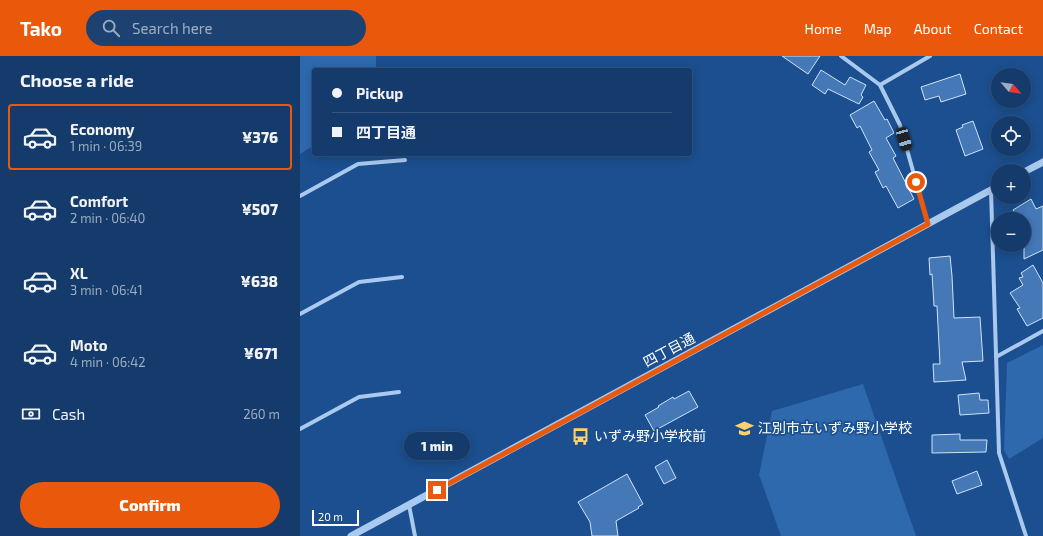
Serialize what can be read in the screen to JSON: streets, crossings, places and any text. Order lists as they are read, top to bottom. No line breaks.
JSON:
{"streets":{"street":["四丁目通"]},"places":{"school or university":["江別市立いずみ野小学校"],"bus stop":["いずみ野小学校前"]},"scale_bar":"20 m","north":"bottom right","page":{"header":"Tako","search":"Search here","nav":["Home","Map","About","Contact"],"heading":"Choose a ride","map_buttons":["+","−"],"banner":["Pickup","四丁目通"],"list":[{"name":"Economy","note":"1 min · 06:39","value":"¥376"},{"name":"Comfort","note":"2 min · 06:40","value":"¥507"},{"name":"XL","note":"3 min · 06:41","value":"¥638"},{"name":"Moto","note":"4 min · 06:42","value":"¥671"}],"pay":["Cash","260 m"],"bubble":"1 min","buttons":"Confirm","scale":"20 m"}}
